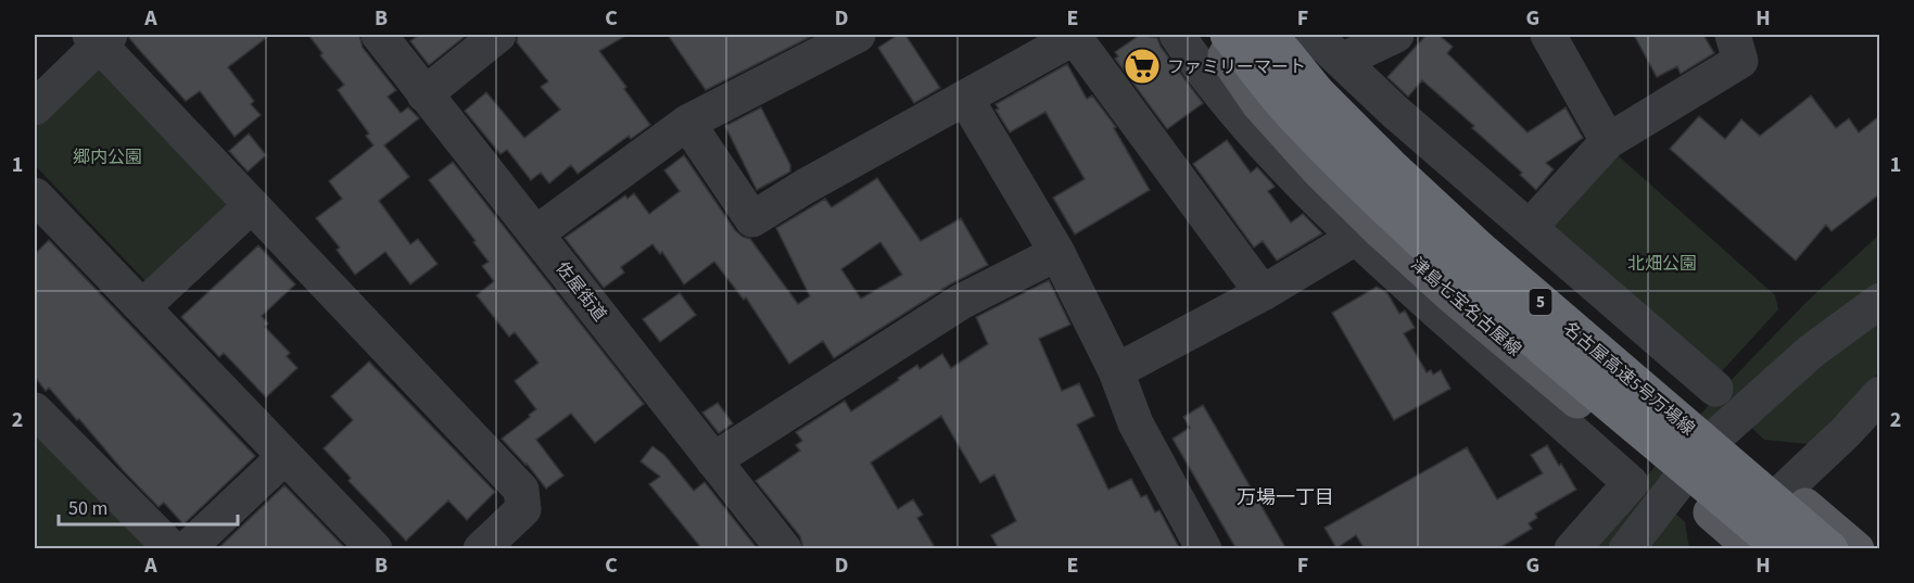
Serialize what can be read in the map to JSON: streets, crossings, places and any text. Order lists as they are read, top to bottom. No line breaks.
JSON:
{"streets":{"highway":["5","名古屋高速5号万場線"],"main road":["津島七宝名古屋線"],"street":["佐屋街道"]},"districts":["万場一丁目"],"parks":["郷内公園","北畑公園"],"places":{"supermarket":["ファミリーマート"]},"scale_bar":"50 m","grid":{"columns":["A","B","C","D","E","F","G","H"],"rows":["1","2"]}}
